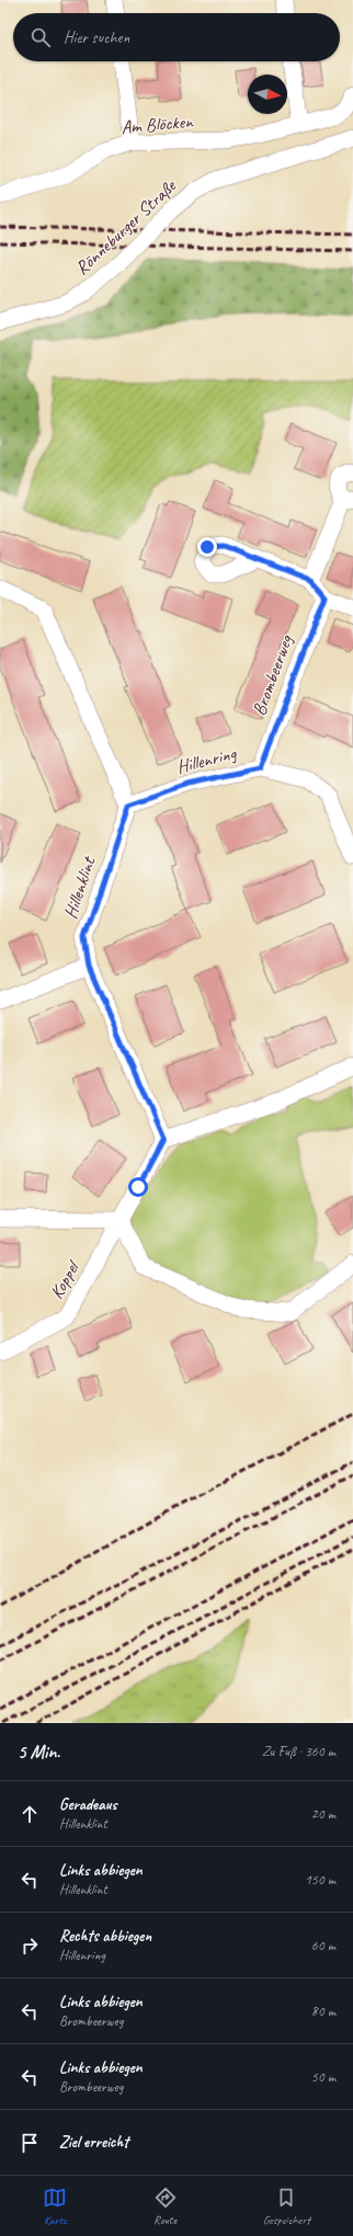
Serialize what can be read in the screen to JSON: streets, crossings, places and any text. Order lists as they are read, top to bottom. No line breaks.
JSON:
{"streets":{"street":["Am Blöcken","Rönneburger Straße","Brombeerweg","Hillenring","Hillenklint","Koppel"]},"crossings":[["Brombeerweg","Hillenring"],["Hillenring","Hillenklint"]],"north":"right","page":{"search":"Hier suchen","heading":["5 Min.","Zu Fuß · 360 m"],"list":[["Geradeaus","Hillenklint","20 m"],["Links abbiegen","Hillenklint","150 m"],["Rechts abbiegen","Hillenring","60 m"],["Links abbiegen","Brombeerweg","80 m"],["Links abbiegen","Brombeerweg","50 m"],"Ziel erreicht"],"nav":["Karte","Route","Gespeichert"]}}
